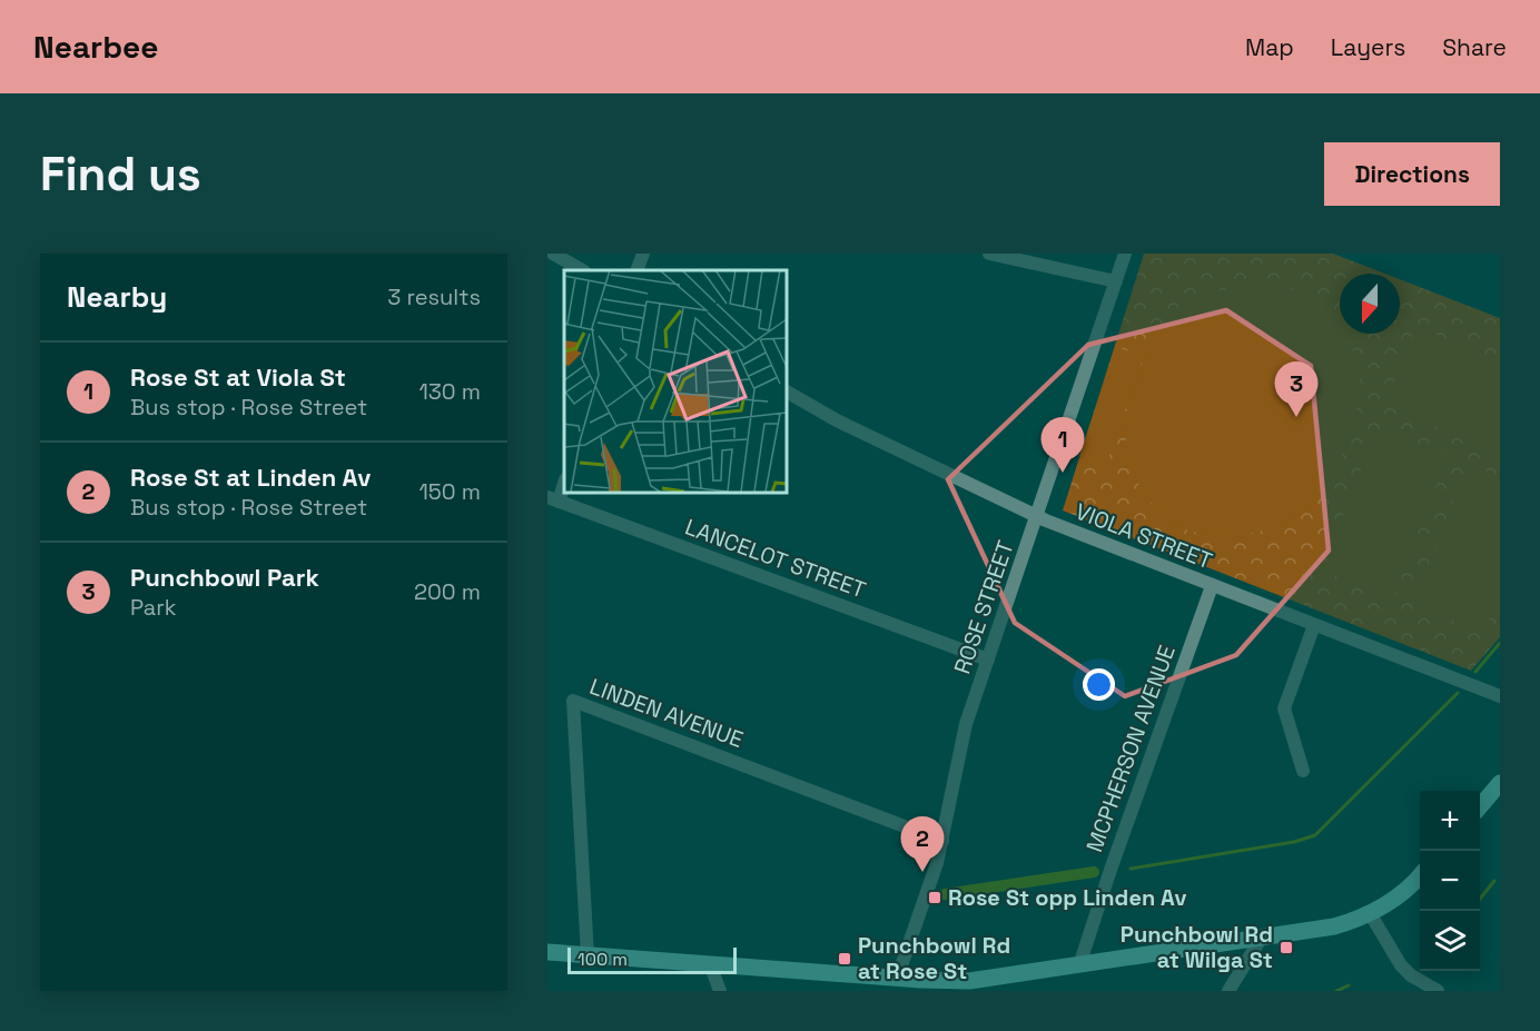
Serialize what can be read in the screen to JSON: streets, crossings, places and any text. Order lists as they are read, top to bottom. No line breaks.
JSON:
{"streets":{"street":["VIOLA STREET","LANCELOT STREET","ROSE STREET","LINDEN AVENUE","MCPHERSON AVENUE"]},"crossings":[["VIOLA STREET","ROSE STREET"],["VIOLA STREET","MCPHERSON AVENUE"],["LANCELOT STREET","ROSE STREET"],["ROSE STREET","LINDEN AVENUE"]],"places":{"transit":["Rose St opp Linden Av","Punchbowl Rd at Wilga St","Punchbowl Rd at Rose St"]},"scale_bar":"100 m","north":"bottom","page":{"header":"Nearbee","nav":["Map","Layers","Share"],"buttons":"Directions","title":"Find us","heading":["Nearby","3 results"],"list":[{"mark":"1","name":"Rose St at Viola St","note":"Bus stop · Rose Street","value":"130 m"},{"mark":"2","name":"Rose St at Linden Av","note":"Bus stop · Rose Street","value":"150 m"},{"mark":"3","name":"Punchbowl Park","note":"Park","value":"200 m"}],"pins":["3","1","2"],"map_buttons":["+","−"],"scale":"100 m"}}
